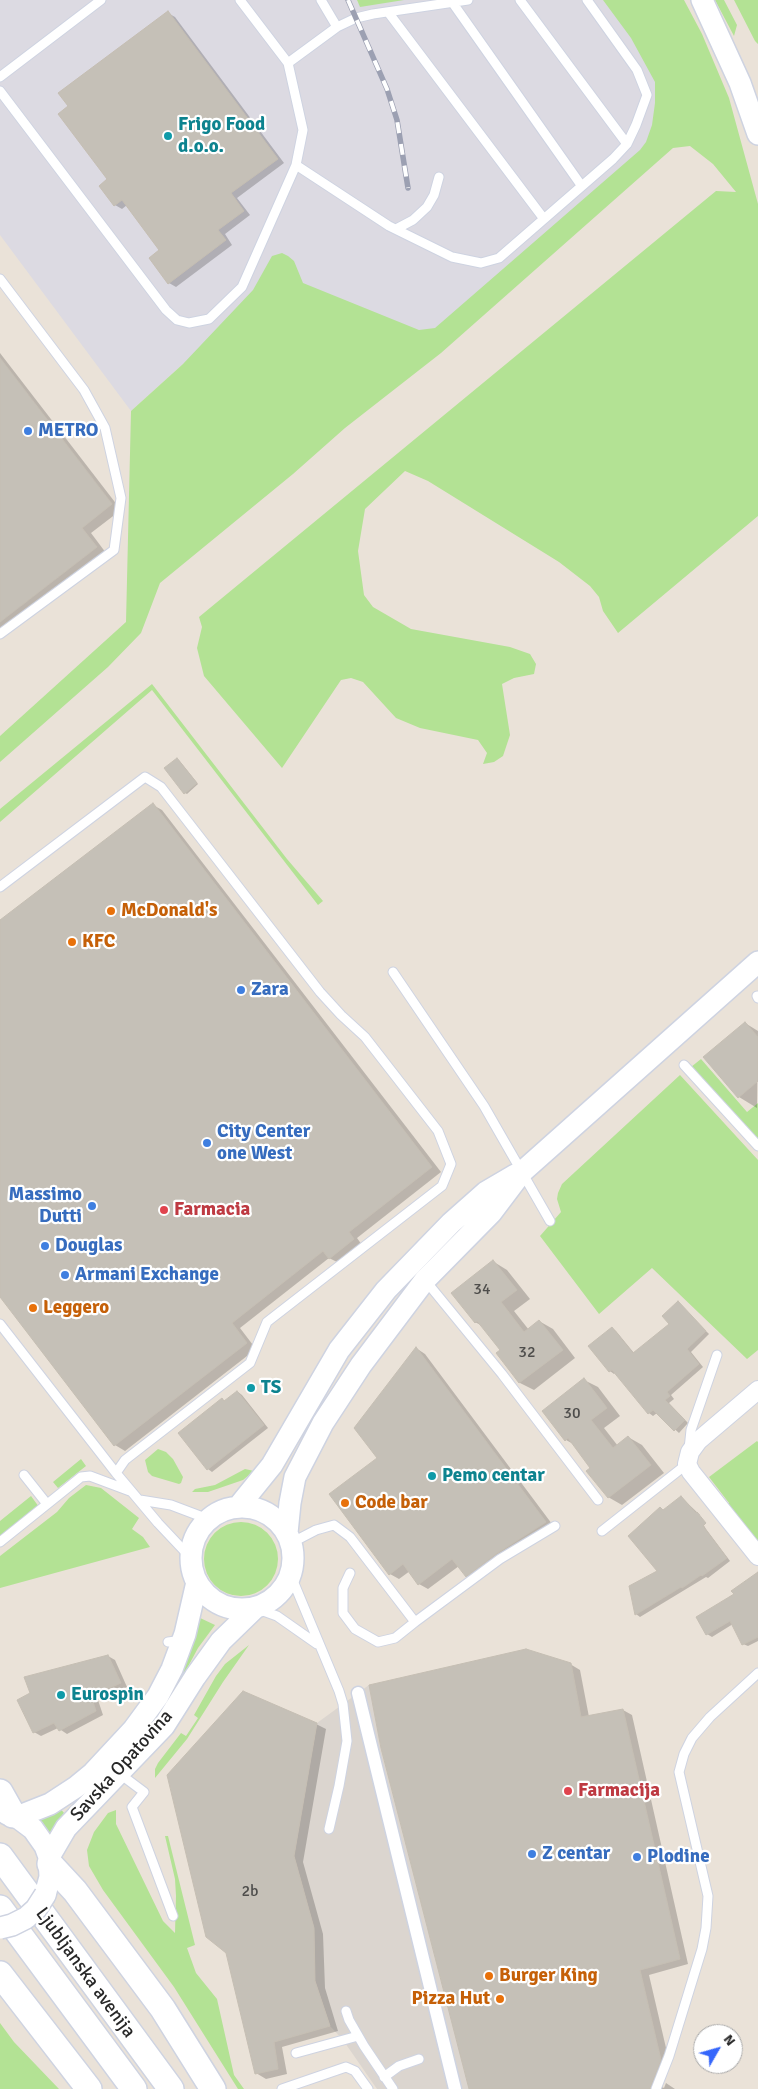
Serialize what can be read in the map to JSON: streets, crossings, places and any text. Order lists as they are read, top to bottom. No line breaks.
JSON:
{"streets":{"main road":["Ljubljanska avenija"],"street":["Savska Opatovina"]},"places":["Frigo Food d.o.o.","METRO","McDonald's","KFC","Zara","City Center one West","Massimo Dutti","Farmacia","Douglas","Armani Exchange","Leggero","TS","Pemo centar","Code bar","Eurospin","Farmacija","Z centar","Plodine","Burger King","Pizza Hut"],"house_numbers":["34","32","30","2b"],"north":"top right"}
